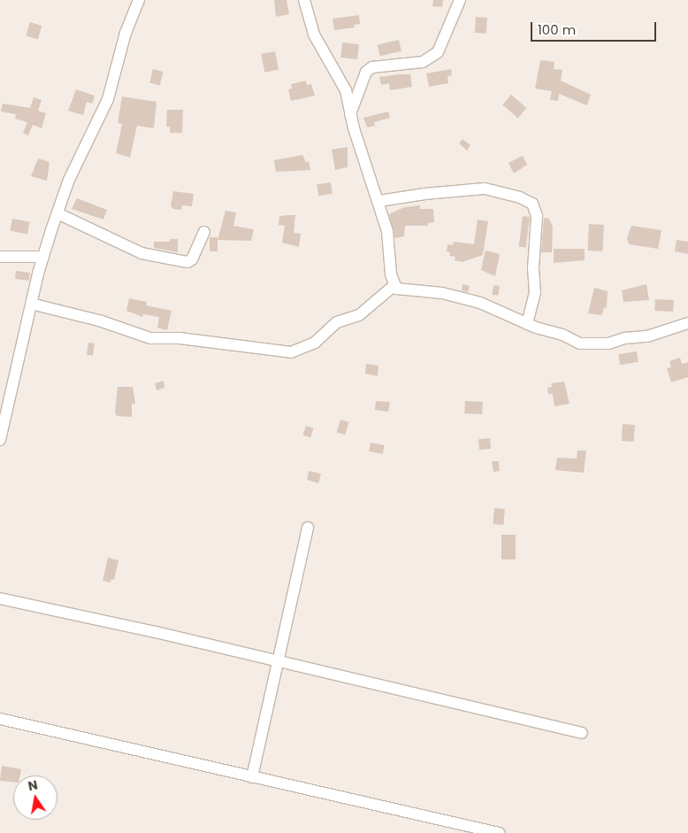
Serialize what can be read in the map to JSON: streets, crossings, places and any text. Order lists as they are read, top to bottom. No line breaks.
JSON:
{"scale_bar":"100 m","north":"top"}
